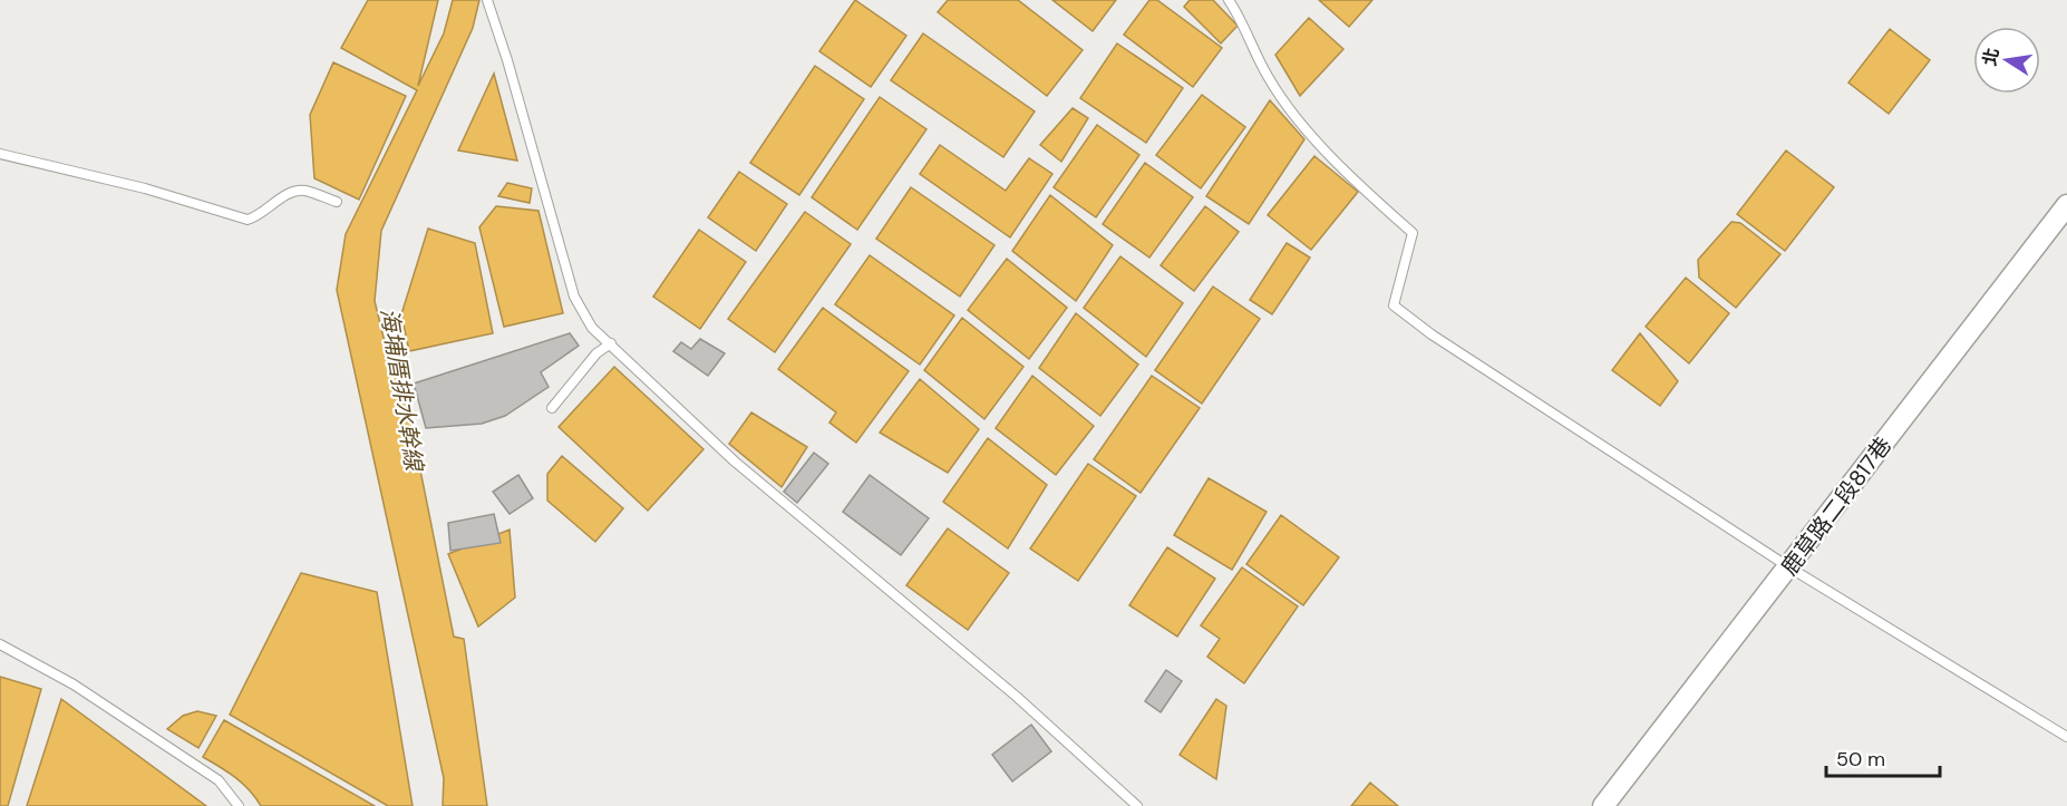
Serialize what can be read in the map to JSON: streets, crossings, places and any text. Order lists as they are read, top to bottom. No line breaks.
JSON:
{"streets":{"street":["鹿草路二段817巷"]},"water":["海埔厝排水幹線"],"scale_bar":"50 m","north":"left"}
